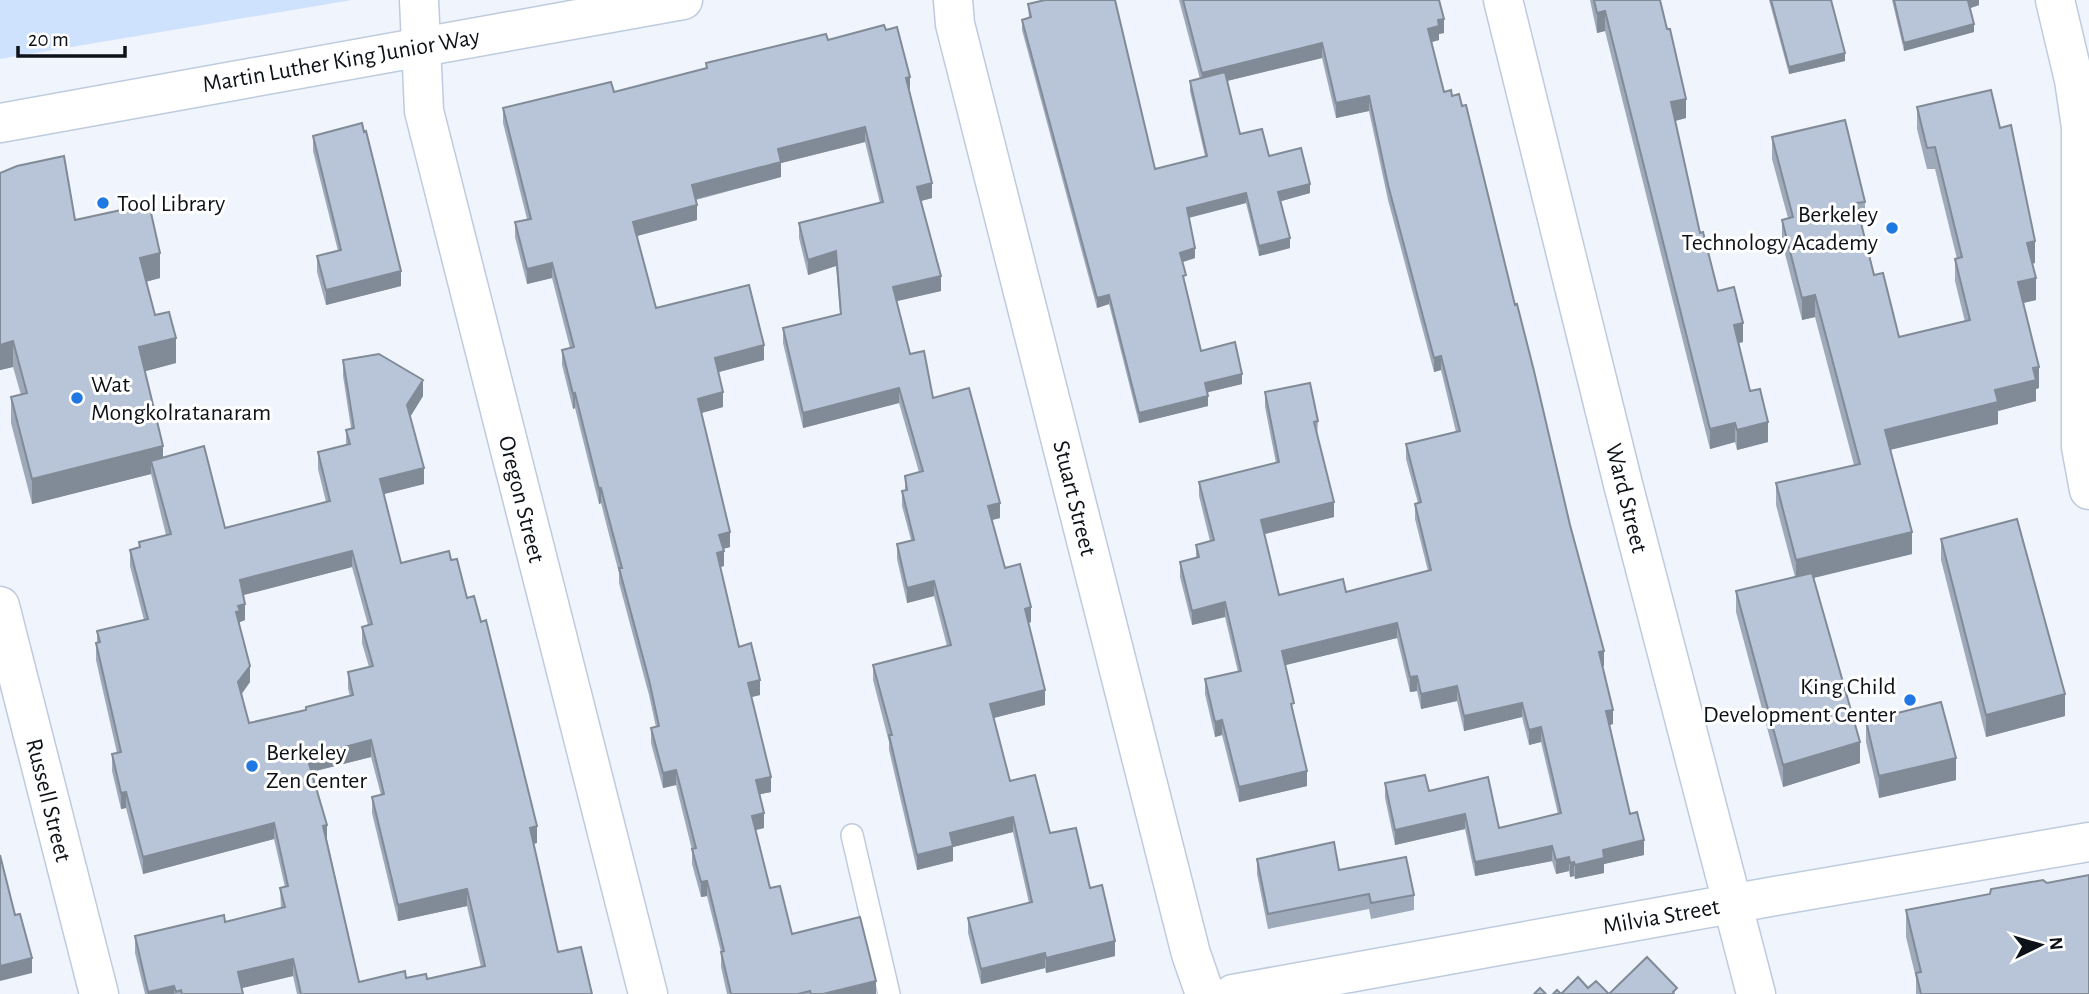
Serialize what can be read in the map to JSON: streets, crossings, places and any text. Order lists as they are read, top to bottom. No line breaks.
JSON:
{"streets":{"street":["Martin Luther King Junior Way","Stuart Street","Ward Street","Oregon Street","Russell Street","Milvia Street"]},"crossings":[["Martin Luther King Junior Way","Oregon Street"],["Ward Street","Milvia Street"]],"places":["Tool Library","Berkeley Technology Academy","Wat Mongkolratanaram","King Child Development Center","Berkeley Zen Center"],"scale_bar":"20 m","north":"right"}
